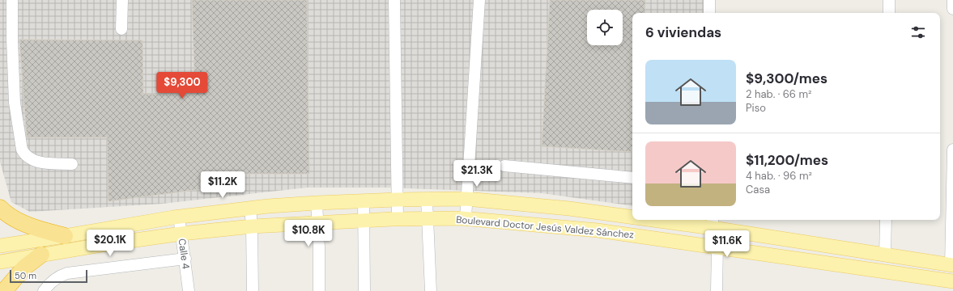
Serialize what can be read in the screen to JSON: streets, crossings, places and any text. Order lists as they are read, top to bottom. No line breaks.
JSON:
{"streets":{"main road":["Boulevard Doctor Jesús Valdez Sánchez"],"street":["Calle 4"]},"crossings":[["Boulevard Doctor Jesús Valdez Sánchez","Calle 4"]],"scale_bar":"50 m","page":{"heading":"6 viviendas","list":[{"name":"$9,300/mes","note":"2 hab. · 66 m² · Piso"},{"name":"$11,200/mes","note":"4 hab. · 96 m² · Casa"}],"price":["$9,300","$21.3K","$11.2K","$10.8K","$20.1K","$11.6K"],"scale":"50 m"}}
